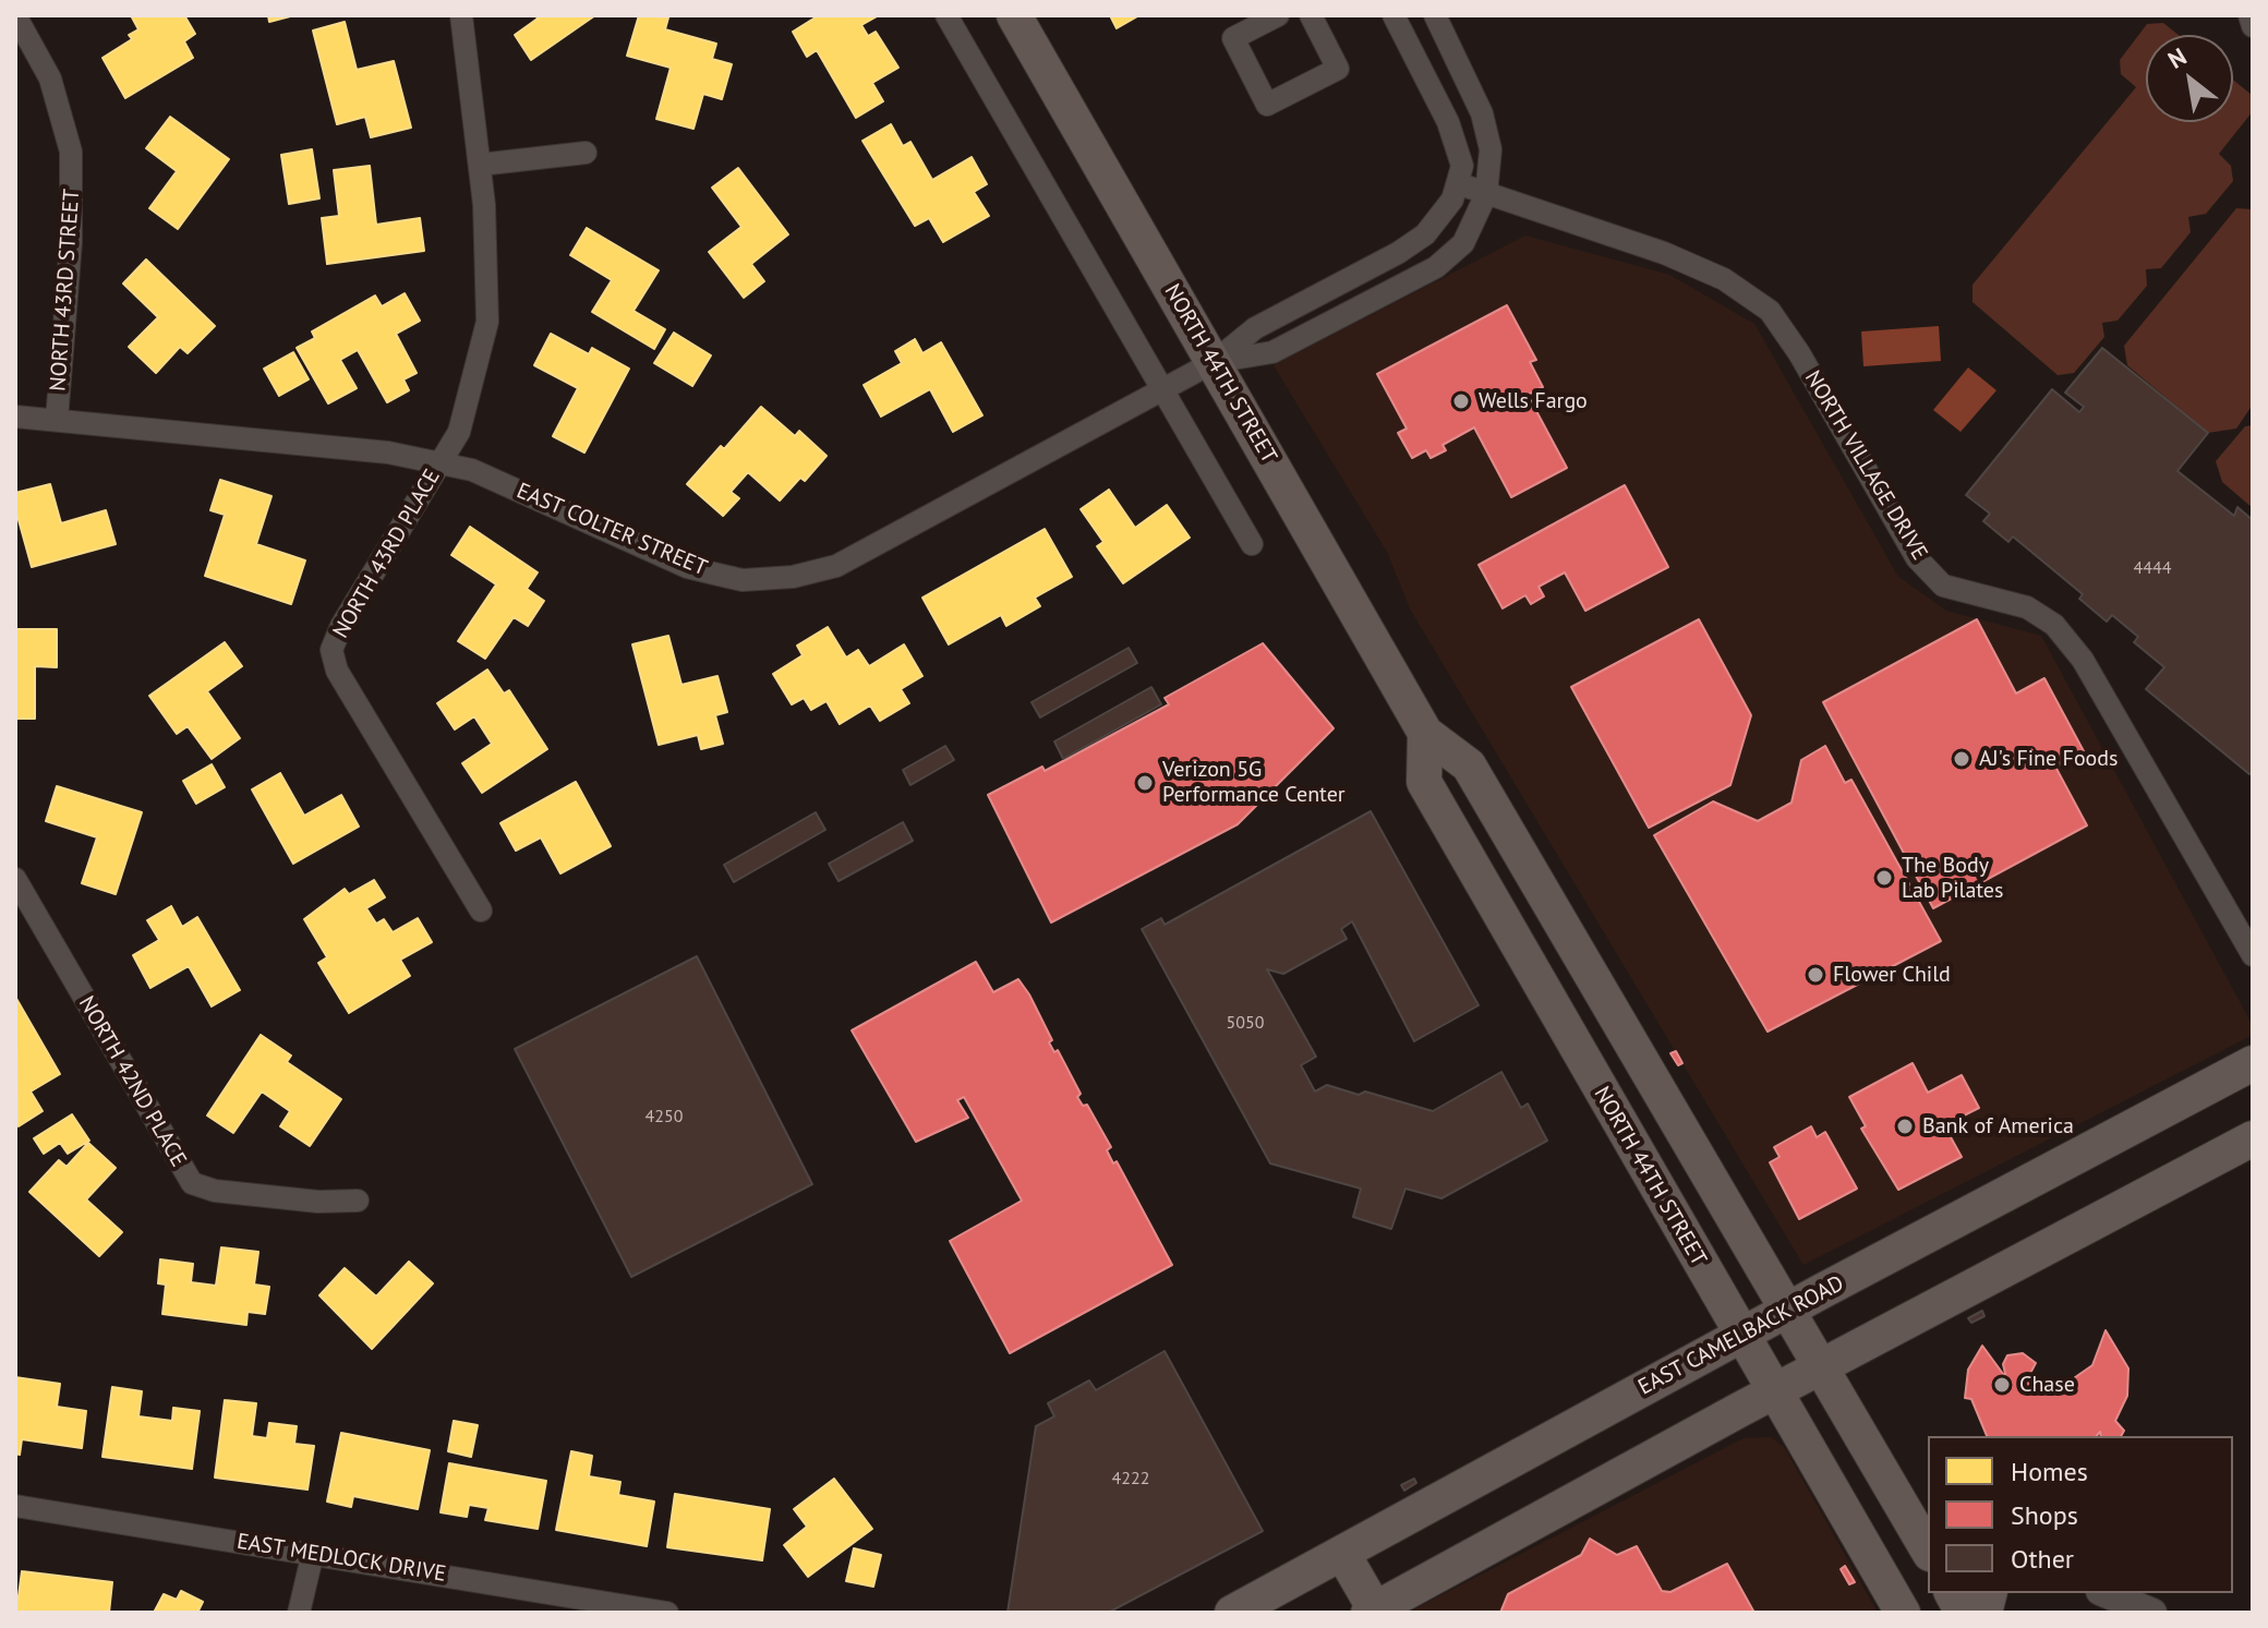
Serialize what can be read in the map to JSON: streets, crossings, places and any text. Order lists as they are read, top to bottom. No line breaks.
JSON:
{"streets":{"main road":["NORTH 44TH STREET","EAST CAMELBACK ROAD"],"street":["NORTH 43RD STREET","NORTH VILLAGE DRIVE","EAST COLTER STREET","NORTH 43RD PLACE","NORTH 42ND PLACE","EAST MEDLOCK DRIVE"]},"crossings":[["NORTH 43RD STREET","EAST COLTER STREET"],["NORTH 44TH STREET","EAST COLTER STREET"],["NORTH 44TH STREET","EAST CAMELBACK ROAD"],["NORTH VILLAGE DRIVE","EAST COLTER STREET"],["EAST COLTER STREET","NORTH 43RD PLACE"]],"places":["Wells Fargo","AJ's Fine Foods","Verizon 5G Performance Center","The Body Lab Pilates","Flower Child","Bank of America","Chase"],"house_numbers":["4444","5050","4250","4222"],"legend":["Homes","Shops","Other"],"north":"top left"}
